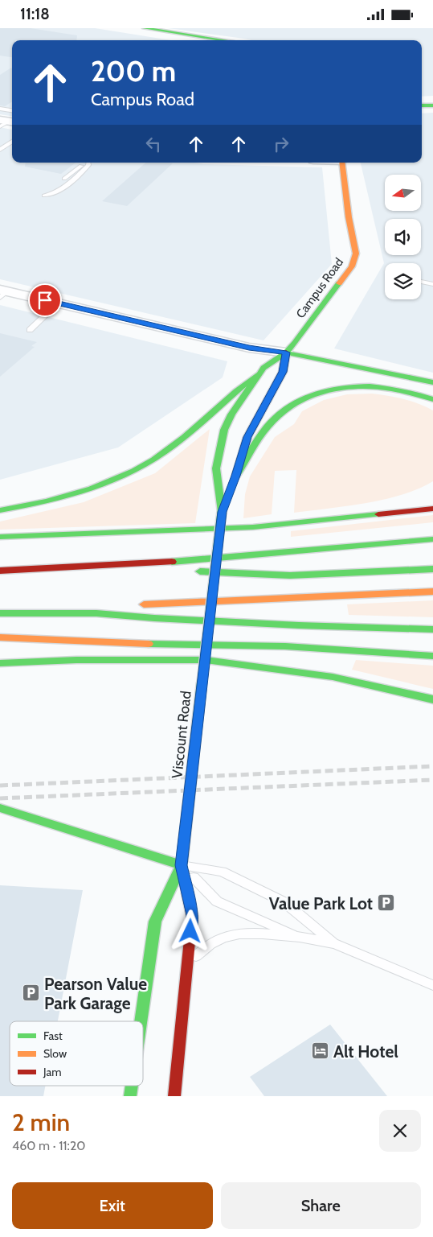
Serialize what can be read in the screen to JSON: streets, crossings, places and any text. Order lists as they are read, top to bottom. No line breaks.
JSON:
{"streets":{"main road":["Campus Road","Viscount Road"]},"crossings":[["Campus Road","Viscount Road"]],"places":{"parking":["Value Park Lot","Pearson Value Park Garage"],"hotel":["Alt Hotel"]},"legend":["Fast","Slow","Jam"],"north":"left","page":{"status":"11:18","turn":["200 m","Campus Road"],"heading":["2 min","460 m · 11:20"],"buttons":["Exit","Share"]}}
